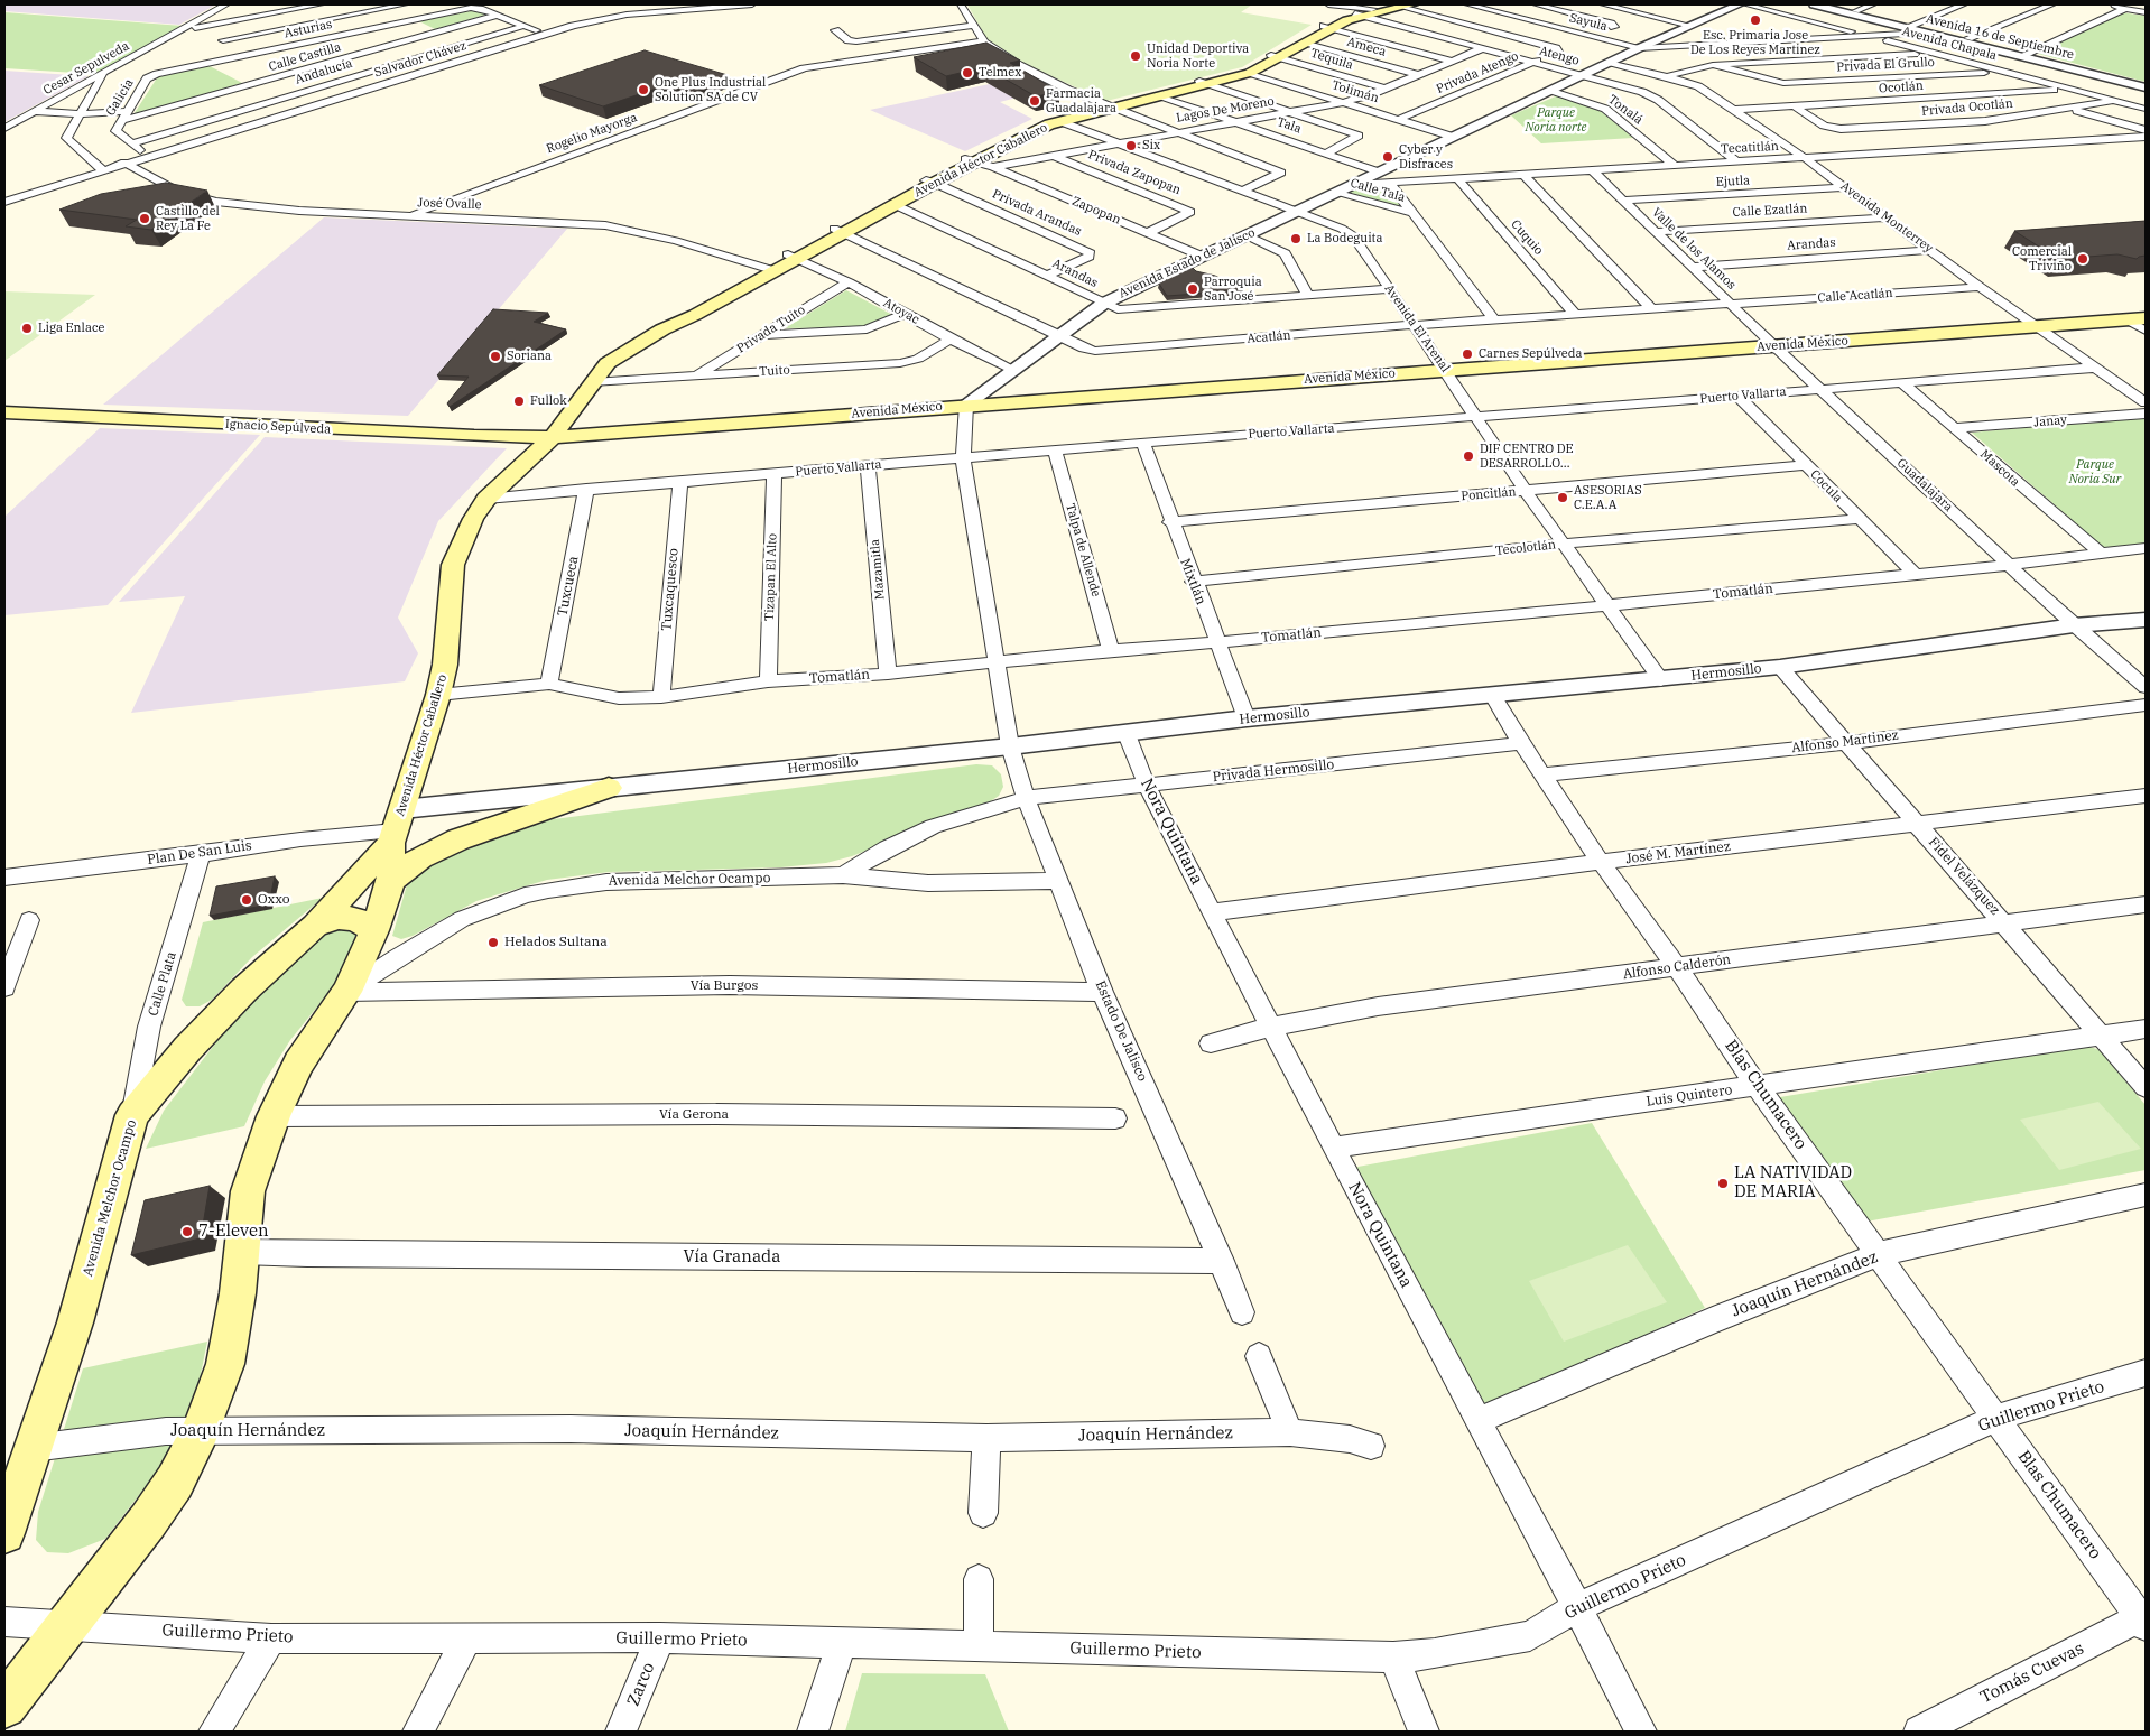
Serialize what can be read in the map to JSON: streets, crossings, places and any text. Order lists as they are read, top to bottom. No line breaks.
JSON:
{"streets":{"main road":["Avenida Héctor Caballero","Avenida México","Ignacio Sepúlveda","Avenida Melchor Ocampo"],"street":["Sayula","Asturias","Avenida 16 de Septiembre","Avenida Chapala","Ameca","Atengo","Calle Castilla","Salvador Chávez","Tequila","Privada El Grullo","Cesar Sepulveda","Andalucía","Privada Atengo","Ocotlán","Tolimán","Galicia","Privada Ocotlán","Lagos De Moreno","Tonalá","Tala","Rogelio Mayorga","Tecatitlán","Privada Zapopan","Ejutla","Calle Tala","José Ovalle","Zapopan","Calle Ezatlán","Privada Arandas","Avenida Monterrey","Cuquio","Arandas","Valle de los Alamos","Avenida Estado de Jalisco","Calle Acatlán","Atoyac","Avenida El Arenal","Privada Tuito","Acatlán","Tuito","Puerto Vallarta","Janay","Mascota","Guadalajara","Cocula","Poncitlán","Tecolotlán","Talpa de Allende","Mazamitla","Tizapan El Alto","Mixtlán","Tuxcueca","Tuxcaquesco","Tomatlán","Hermosillo","Alfonso Martinez","Privada Hermosillo","Nora Quintana","Plan De San Luis","José M. Martínez","Fidel Velázquez","Alfonso Calderón","Calle Plata","Vía Burgos","Estado De Jalisco","Blas Chumacero","Luis Quintero","Vía Gerona","Vía Granada","Joaquín Hernández","Guillermo Prieto","Tomás Cuevas","Zarco"]},"crossings":[["Sayula","Avenida 16 de Septiembre"],["Sayula","Avenida Chapala"],["Sayula","Avenida Estado de Jalisco"],["Asturias","Calle Castilla"],["Asturias","Galicia"],["Avenida 16 de Septiembre","Privada El Grullo"],["Avenida Chapala","Privada El Grullo"],["Avenida Chapala","Ocotlán"],["Avenida Chapala","Privada Ocotlán"],["Ameca","Lagos De Moreno"],["Ameca","Avenida Héctor Caballero"],["Atengo","Privada Atengo"],["Atengo","Lagos De Moreno"],["Atengo","Tecatitlán"],["Atengo","Avenida Héctor Caballero"],["Atengo","Avenida Estado de Jalisco"],["Calle Castilla","Galicia"],["Salvador Chávez","José Ovalle"],["Tequila","Lagos De Moreno"],["Tequila","Avenida Héctor Caballero"],["Andalucía","Galicia"],["Privada Atengo","Tolimán"],["Privada Atengo","Avenida Héctor Caballero"],["Ocotlán","Privada Ocotlán"],["Ocotlán","Avenida Monterrey"],["Tolimán","Lagos De Moreno"],["Tolimán","Avenida Héctor Caballero"],["Tolimán","Avenida Estado de Jalisco"],["Lagos De Moreno","Tala"],["Lagos De Moreno","Avenida Héctor Caballero"],["Lagos De Moreno","Privada Zapopan"],["Lagos De Moreno","Zapopan"],["Lagos De Moreno","Avenida El Arenal"],["Tonalá","Tecatitlán"],["Tonalá","Avenida Estado de Jalisco"],["Tala","Avenida Héctor Caballero"],["Tala","Avenida Estado de Jalisco"],["Rogelio Mayorga","José Ovalle"],["Tecatitlán","Avenida Monterrey"],["Tecatitlán","Cuquio"],["Tecatitlán","Valle de los Alamos"],["Tecatitlán","Avenida Estado de Jalisco"],["Avenida Héctor Caballero","José Ovalle"],["Avenida Héctor Caballero","Privada Arandas"],["Avenida Héctor Caballero","Arandas"],["Avenida Héctor Caballero","Atoyac"],["Avenida Héctor Caballero","Avenida El Arenal"],["Avenida Héctor Caballero","Acatlán"],["Avenida Héctor Caballero","Avenida México"],["Avenida Héctor Caballero","Tuito"],["Avenida Héctor Caballero","Puerto Vallarta"],["Avenida Héctor Caballero","Ignacio Sepúlveda"],["Avenida Héctor Caballero","Tomatlán"],["Avenida Héctor Caballero","Hermosillo"],["Avenida Héctor Caballero","Plan De San Luis"],["Avenida Héctor Caballero","Avenida Melchor Ocampo"],["Privada Zapopan","Zapopan"],["Ejutla","Avenida Monterrey"],["Ejutla","Valle de los Alamos"],["Calle Tala","Avenida Estado de Jalisco"],["Zapopan","Avenida Estado de Jalisco"],["Calle Ezatlán","Avenida Monterrey"],["Calle Ezatlán","Valle de los Alamos"],["Privada Arandas","Arandas"],["Avenida Monterrey","Arandas"],["Avenida Monterrey","Avenida Estado de Jalisco"],["Avenida Monterrey","Calle Acatlán"],["Avenida Monterrey","Avenida México"],["Avenida Monterrey","Puerto Vallarta"],["Cuquio","Acatlán"],["Arandas","Valle de los Alamos"],["Arandas","Avenida Estado de Jalisco"],["Arandas","Avenida El Arenal"],["Valle de los Alamos","Calle Acatlán"],["Valle de los Alamos","Acatlán"],["Valle de los Alamos","Avenida México"],["Valle de los Alamos","Guadalajara"],["Avenida Estado de Jalisco","Atoyac"],["Avenida Estado de Jalisco","Avenida El Arenal"],["Avenida Estado de Jalisco","Acatlán"],["Avenida Estado de Jalisco","Avenida México"],["Calle Acatlán","Acatlán"],["Atoyac","Privada Tuito"],["Atoyac","Tuito"],["Avenida El Arenal","Acatlán"],["Avenida El Arenal","Avenida México"],["Avenida El Arenal","Puerto Vallarta"],["Avenida El Arenal","Poncitlán"],["Avenida El Arenal","Tecolotlán"],["Avenida El Arenal","Tomatlán"],["Avenida El Arenal","Hermosillo"],["Privada Tuito","Tuito"],["Avenida México","Ignacio Sepúlveda"],["Avenida México","Guadalajara"],["Puerto Vallarta","Mascota"],["Puerto Vallarta","Guadalajara"],["Puerto Vallarta","Cocula"],["Puerto Vallarta","Talpa de Allende"],["Puerto Vallarta","Mazamitla"],["Puerto Vallarta","Tizapan El Alto"],["Puerto Vallarta","Mixtlán"],["Puerto Vallarta","Tuxcueca"],["Puerto Vallarta","Tuxcaquesco"],["Janay","Mascota"],["Mascota","Tomatlán"],["Guadalajara","Tomatlán"],["Guadalajara","Hermosillo"],["Cocula","Poncitlán"],["Cocula","Tecolotlán"],["Cocula","Tomatlán"],["Poncitlán","Mixtlán"],["Tecolotlán","Mixtlán"],["Talpa de Allende","Tomatlán"],["Mazamitla","Tomatlán"],["Tizapan El Alto","Tomatlán"],["Mixtlán","Tomatlán"],["Mixtlán","Hermosillo"],["Tuxcueca","Tomatlán"],["Tuxcaquesco","Tomatlán"],["Hermosillo","Nora Quintana"],["Hermosillo","Fidel Velázquez"],["Hermosillo","Estado De Jalisco"],["Hermosillo","Blas Chumacero"],["Alfonso Martinez","Fidel Velázquez"],["Alfonso Martinez","Blas Chumacero"],["Privada Hermosillo","Nora Quintana"],["Privada Hermosillo","Avenida Melchor Ocampo"],["Privada Hermosillo","Estado De Jalisco"],["Privada Hermosillo","Blas Chumacero"],["Nora Quintana","José M. Martínez"],["Nora Quintana","Alfonso Calderón"],["Nora Quintana","Luis Quintero"],["Nora Quintana","Joaquín Hernández"],["Nora Quintana","Guillermo Prieto"],["Plan De San Luis","Avenida Melchor Ocampo"],["Plan De San Luis","Calle Plata"],["José M. Martínez","Fidel Velázquez"],["José M. Martínez","Blas Chumacero"],["Fidel Velázquez","Alfonso Calderón"],["Fidel Velázquez","Luis Quintero"],["Avenida Melchor Ocampo","Calle Plata"],["Avenida Melchor Ocampo","Vía Burgos"],["Avenida Melchor Ocampo","Estado De Jalisco"],["Avenida Melchor Ocampo","Vía Gerona"],["Avenida Melchor Ocampo","Vía Granada"],["Avenida Melchor Ocampo","Joaquín Hernández"],["Avenida Melchor Ocampo","Guillermo Prieto"],["Alfonso Calderón","Blas Chumacero"],["Vía Burgos","Estado De Jalisco"],["Estado De Jalisco","Vía Granada"],["Blas Chumacero","Luis Quintero"],["Blas Chumacero","Joaquín Hernández"],["Blas Chumacero","Guillermo Prieto"],["Blas Chumacero","Tomás Cuevas"],["Guillermo Prieto","Zarco"]],"parks":["Parque Noria norte","Parque Noria Sur"],"places":["Esc. Primaria Jose De Los Reyes Martinez","Unidad Deportiva Noria Norte","Telmex","One Plus Industrial Solution SA de CV","Farmacia Guadalajara","Six","Cyber y Disfraces","Castillo del Rey La Fe","La Bodeguita","Comercial Triviño","Parroquia San José","Liga Enlace","Carnes Sepúlveda","Soriana","Fullok","DIF CENTRO DE DESARROLLO…","ASESORIAS C.E.A.A","Oxxo","Helados Sultana","LA NATIVIDAD DE MARIA","7-Eleven"]}
